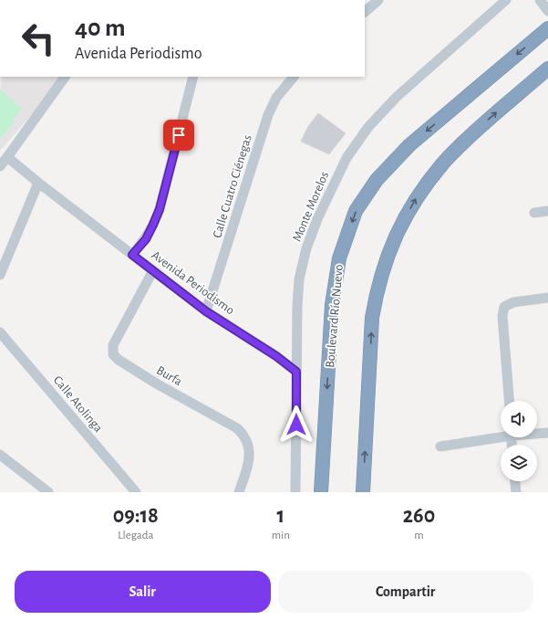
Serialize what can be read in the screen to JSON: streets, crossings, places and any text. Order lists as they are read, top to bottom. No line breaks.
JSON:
{"streets":{"highway":["Boulevard Río Nuevo"],"street":["Calle Cuatro Ciénegas","Monte Morelos","Avenida Periodismo","Burfa","Calle Atolinga"]},"crossings":[["Calle Cuatro Ciénegas","Avenida Periodismo"],["Monte Morelos","Avenida Periodismo"],["Avenida Periodismo","Burfa"]],"page":{"turn":["40 m","Avenida Periodismo"],"eta":["09:18","Llegada","1","min","260","m"],"buttons":["Salir","Compartir"]}}
